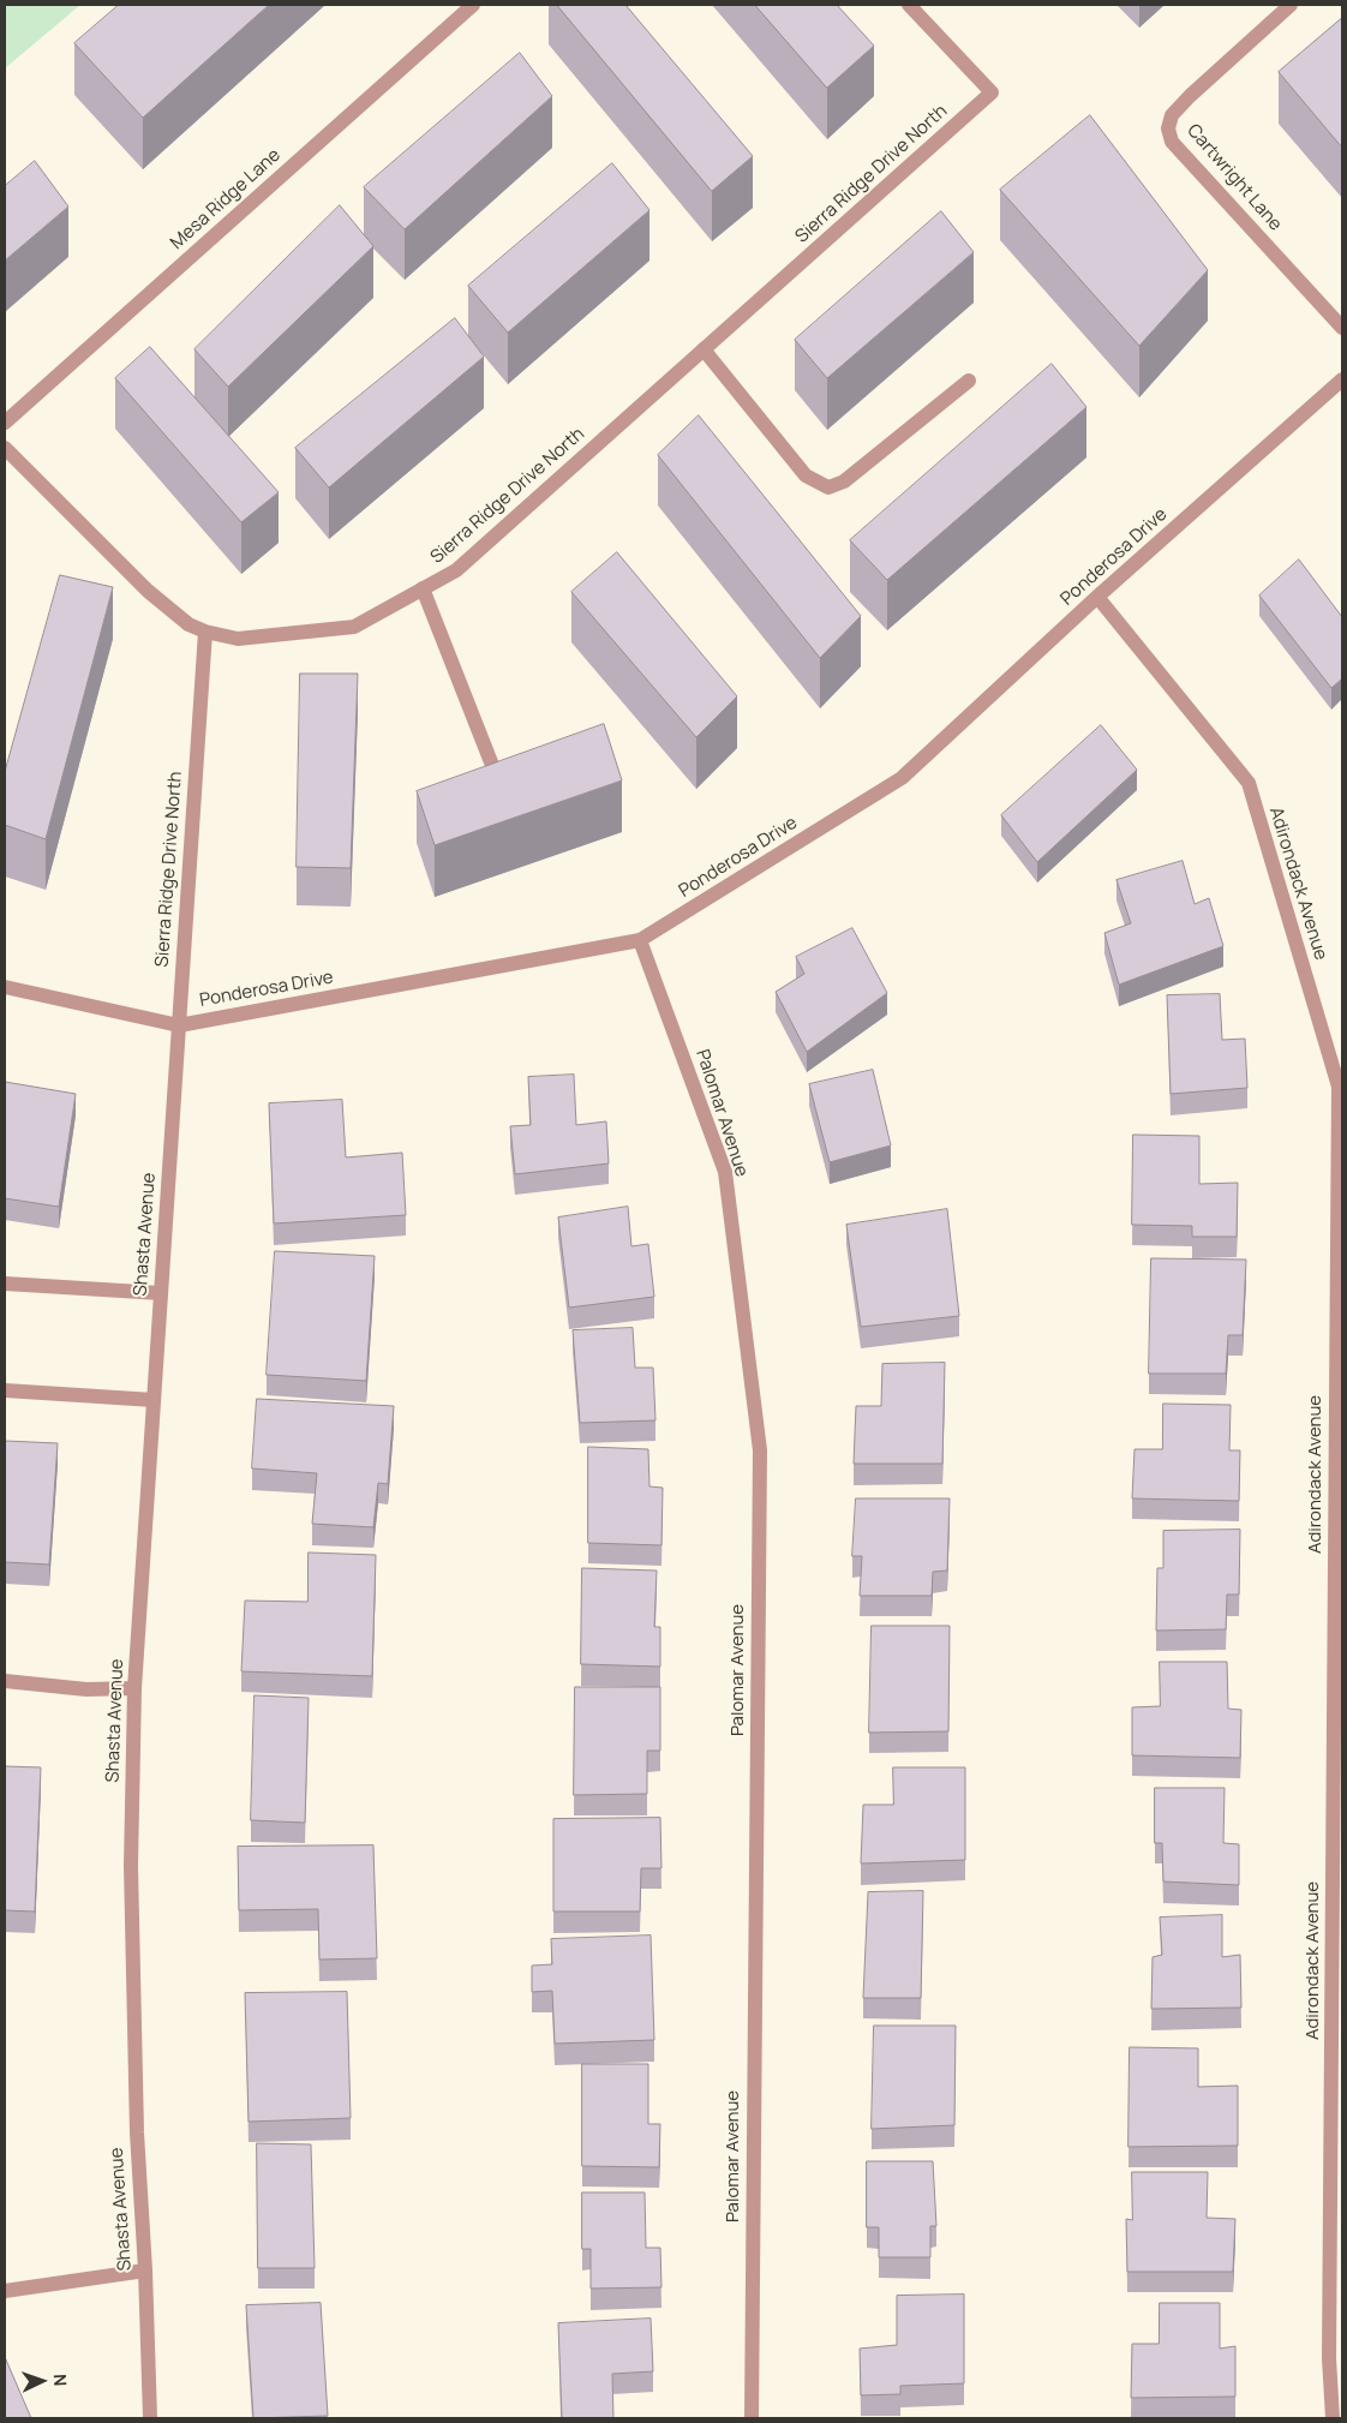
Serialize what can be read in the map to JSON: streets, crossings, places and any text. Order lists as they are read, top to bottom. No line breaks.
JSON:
{"streets":{"street":["Sierra Ridge Drive North","Cartwright Lane","Mesa Ridge Lane","Ponderosa Drive","Adirondack Avenue","Palomar Avenue","Shasta Avenue"]},"crossings":[["Sierra Ridge Drive North","Ponderosa Drive"],["Sierra Ridge Drive North","Shasta Avenue"],["Ponderosa Drive","Adirondack Avenue"],["Ponderosa Drive","Palomar Avenue"],["Ponderosa Drive","Shasta Avenue"]],"north":"right"}
